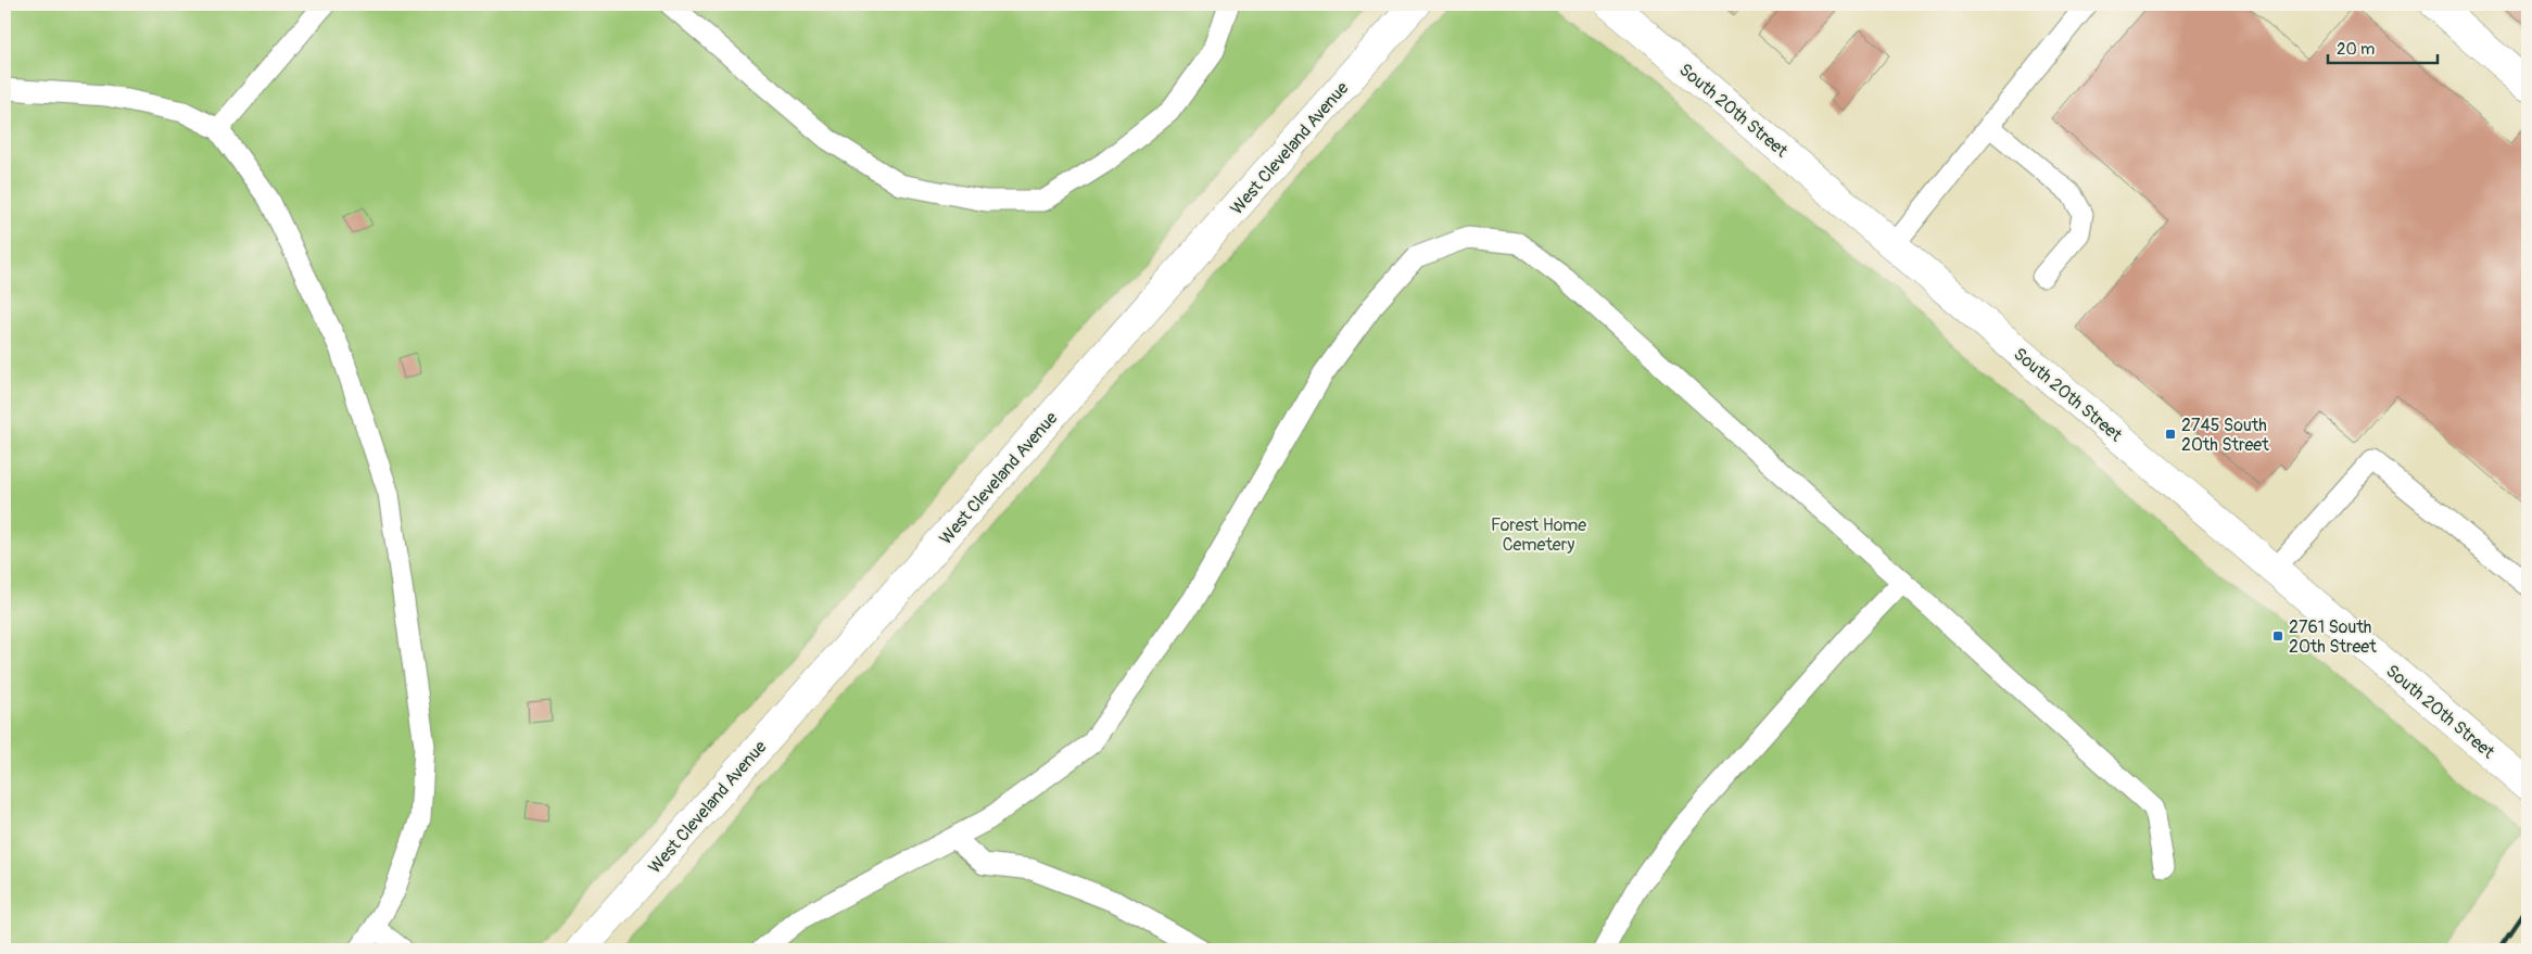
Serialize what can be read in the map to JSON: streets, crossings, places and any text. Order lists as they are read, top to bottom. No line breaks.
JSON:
{"streets":{"street":["South 20th Street","West Cleveland Avenue"]},"parks":["Forest Home Cemetery"],"places":{"transit":["2745 South 20th Street","2761 South 20th Street"]},"scale_bar":"20 m"}
